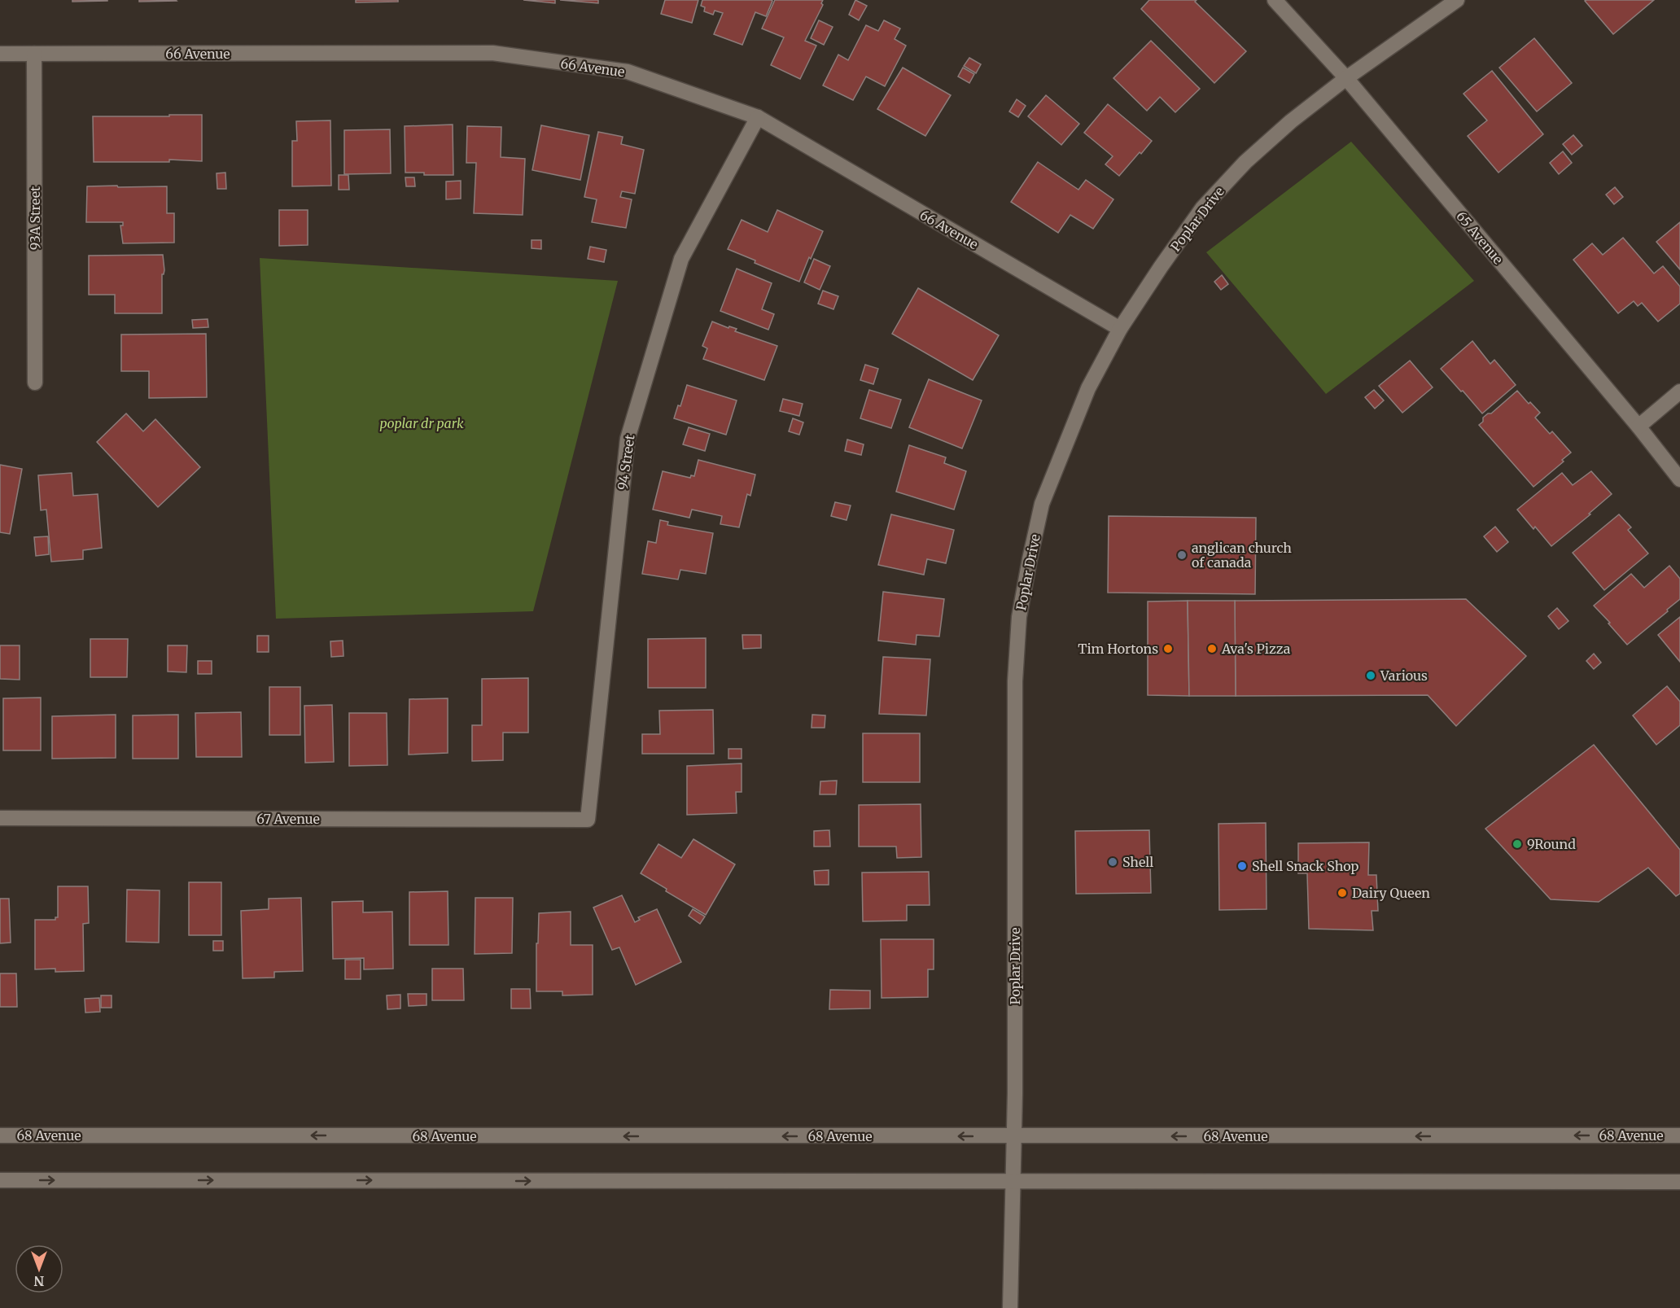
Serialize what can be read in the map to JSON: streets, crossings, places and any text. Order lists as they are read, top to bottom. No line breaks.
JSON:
{"streets":{"street":["66 Avenue","93A Street","Poplar Drive","65 Avenue","94 Street","67 Avenue","68 Avenue"]},"crossings":[["66 Avenue","93A Street"],["66 Avenue","Poplar Drive"],["66 Avenue","94 Street"],["Poplar Drive","65 Avenue"],["Poplar Drive","68 Avenue"],["94 Street","67 Avenue"]],"parks":["poplar dr park"],"places":["anglican church of canada","Tim Hortons","Ava's Pizza","Various","9Round","Shell","Shell Snack Shop","Dairy Queen"],"north":"bottom"}
